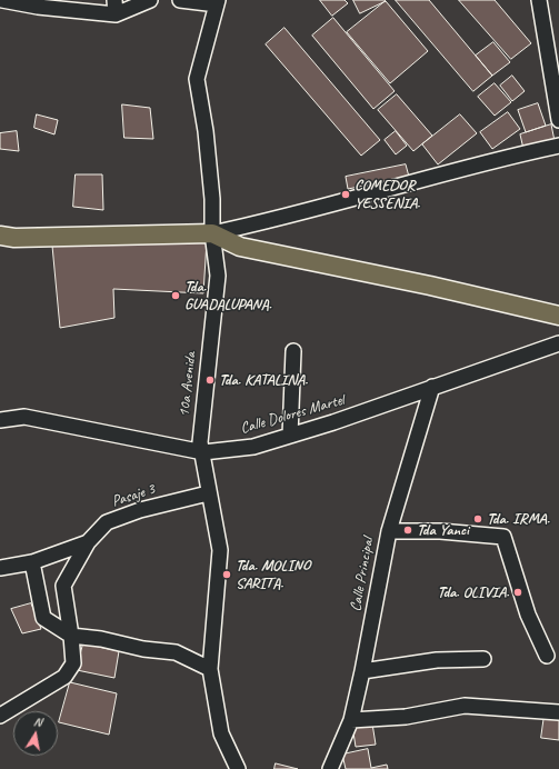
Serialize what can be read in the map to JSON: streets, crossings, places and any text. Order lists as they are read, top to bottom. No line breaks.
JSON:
{"streets":{"street":["10a Avenida","Calle Dolores Martel","Pasaje 3","Calle Principal"]},"crossings":[["10a Avenida","Calle Dolores Martel"],["10a Avenida","Pasaje 3"],["Calle Dolores Martel","Calle Principal"]],"places":["COMEDOR YESSENIA.","Tda. GUADALUPANA.","Tda. KATALINA.","Tda. IRMA.","Tda Yanci","Tda. MOLINO SARITA.","Tda. OLIVIA."],"north":"top"}
